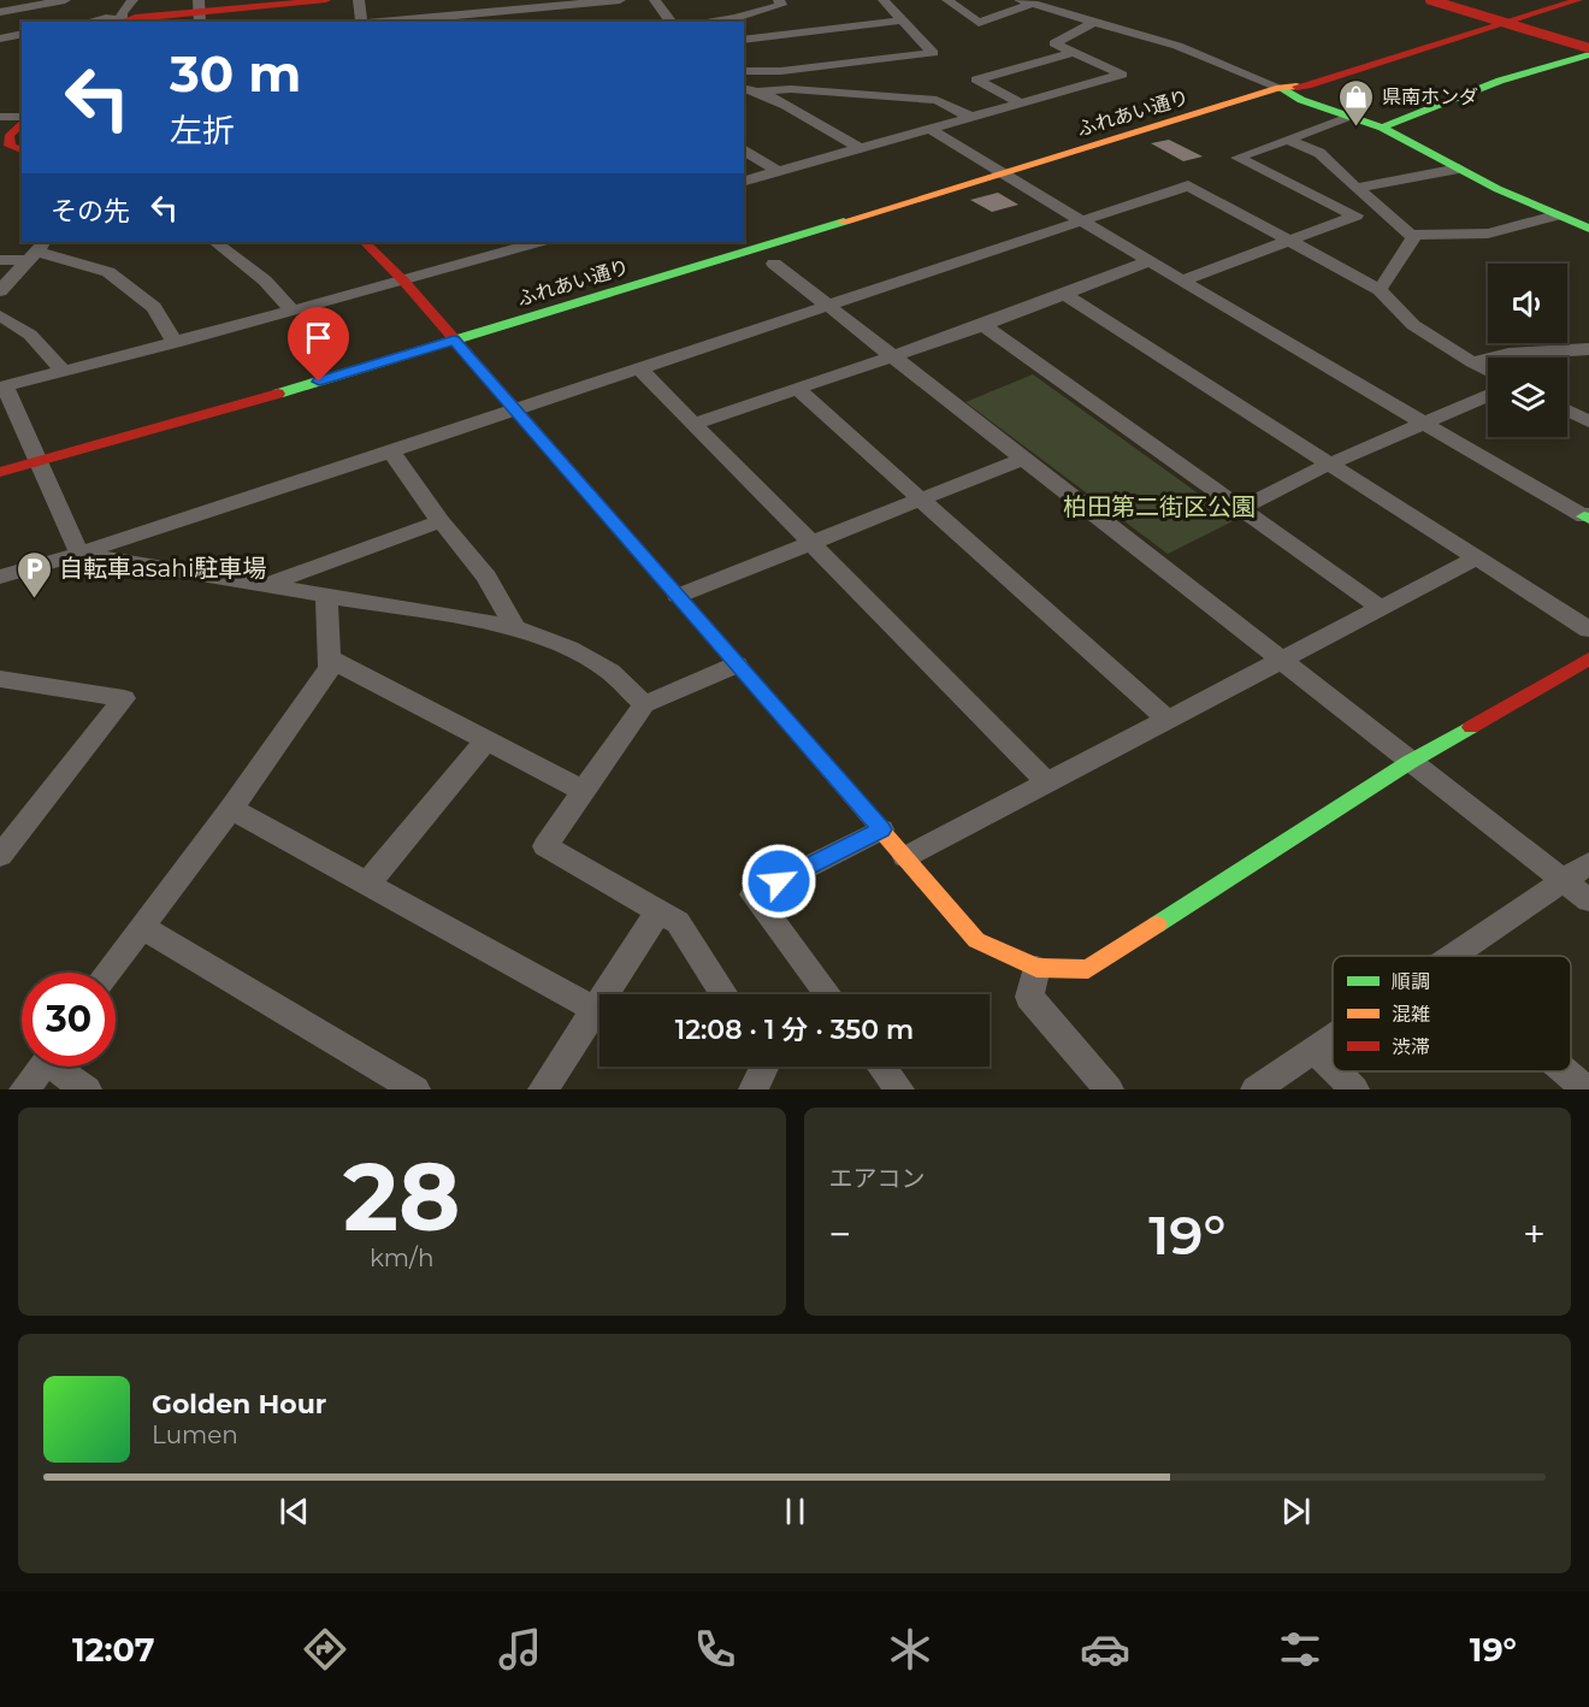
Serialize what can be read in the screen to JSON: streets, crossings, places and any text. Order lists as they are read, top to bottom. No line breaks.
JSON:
{"streets":{"main road":["ふれあい通り"]},"parks":["柏田第二街区公園"],"places":{"shop":["県南ホンダ"],"parking":["自転車asahi駐車場"]},"legend":["順調","混雑","渋滞"],"page":{"turn":["30 m","左折"],"then":"その先","limit":"30","trip":"12:08 · 1 分 · 350 m","tile":[["28","km/h"],"エアコン"],"heat":["−","19°","+"],"song":["Golden Hour","Lumen"],"tabs":["12:07","19°"]}}
